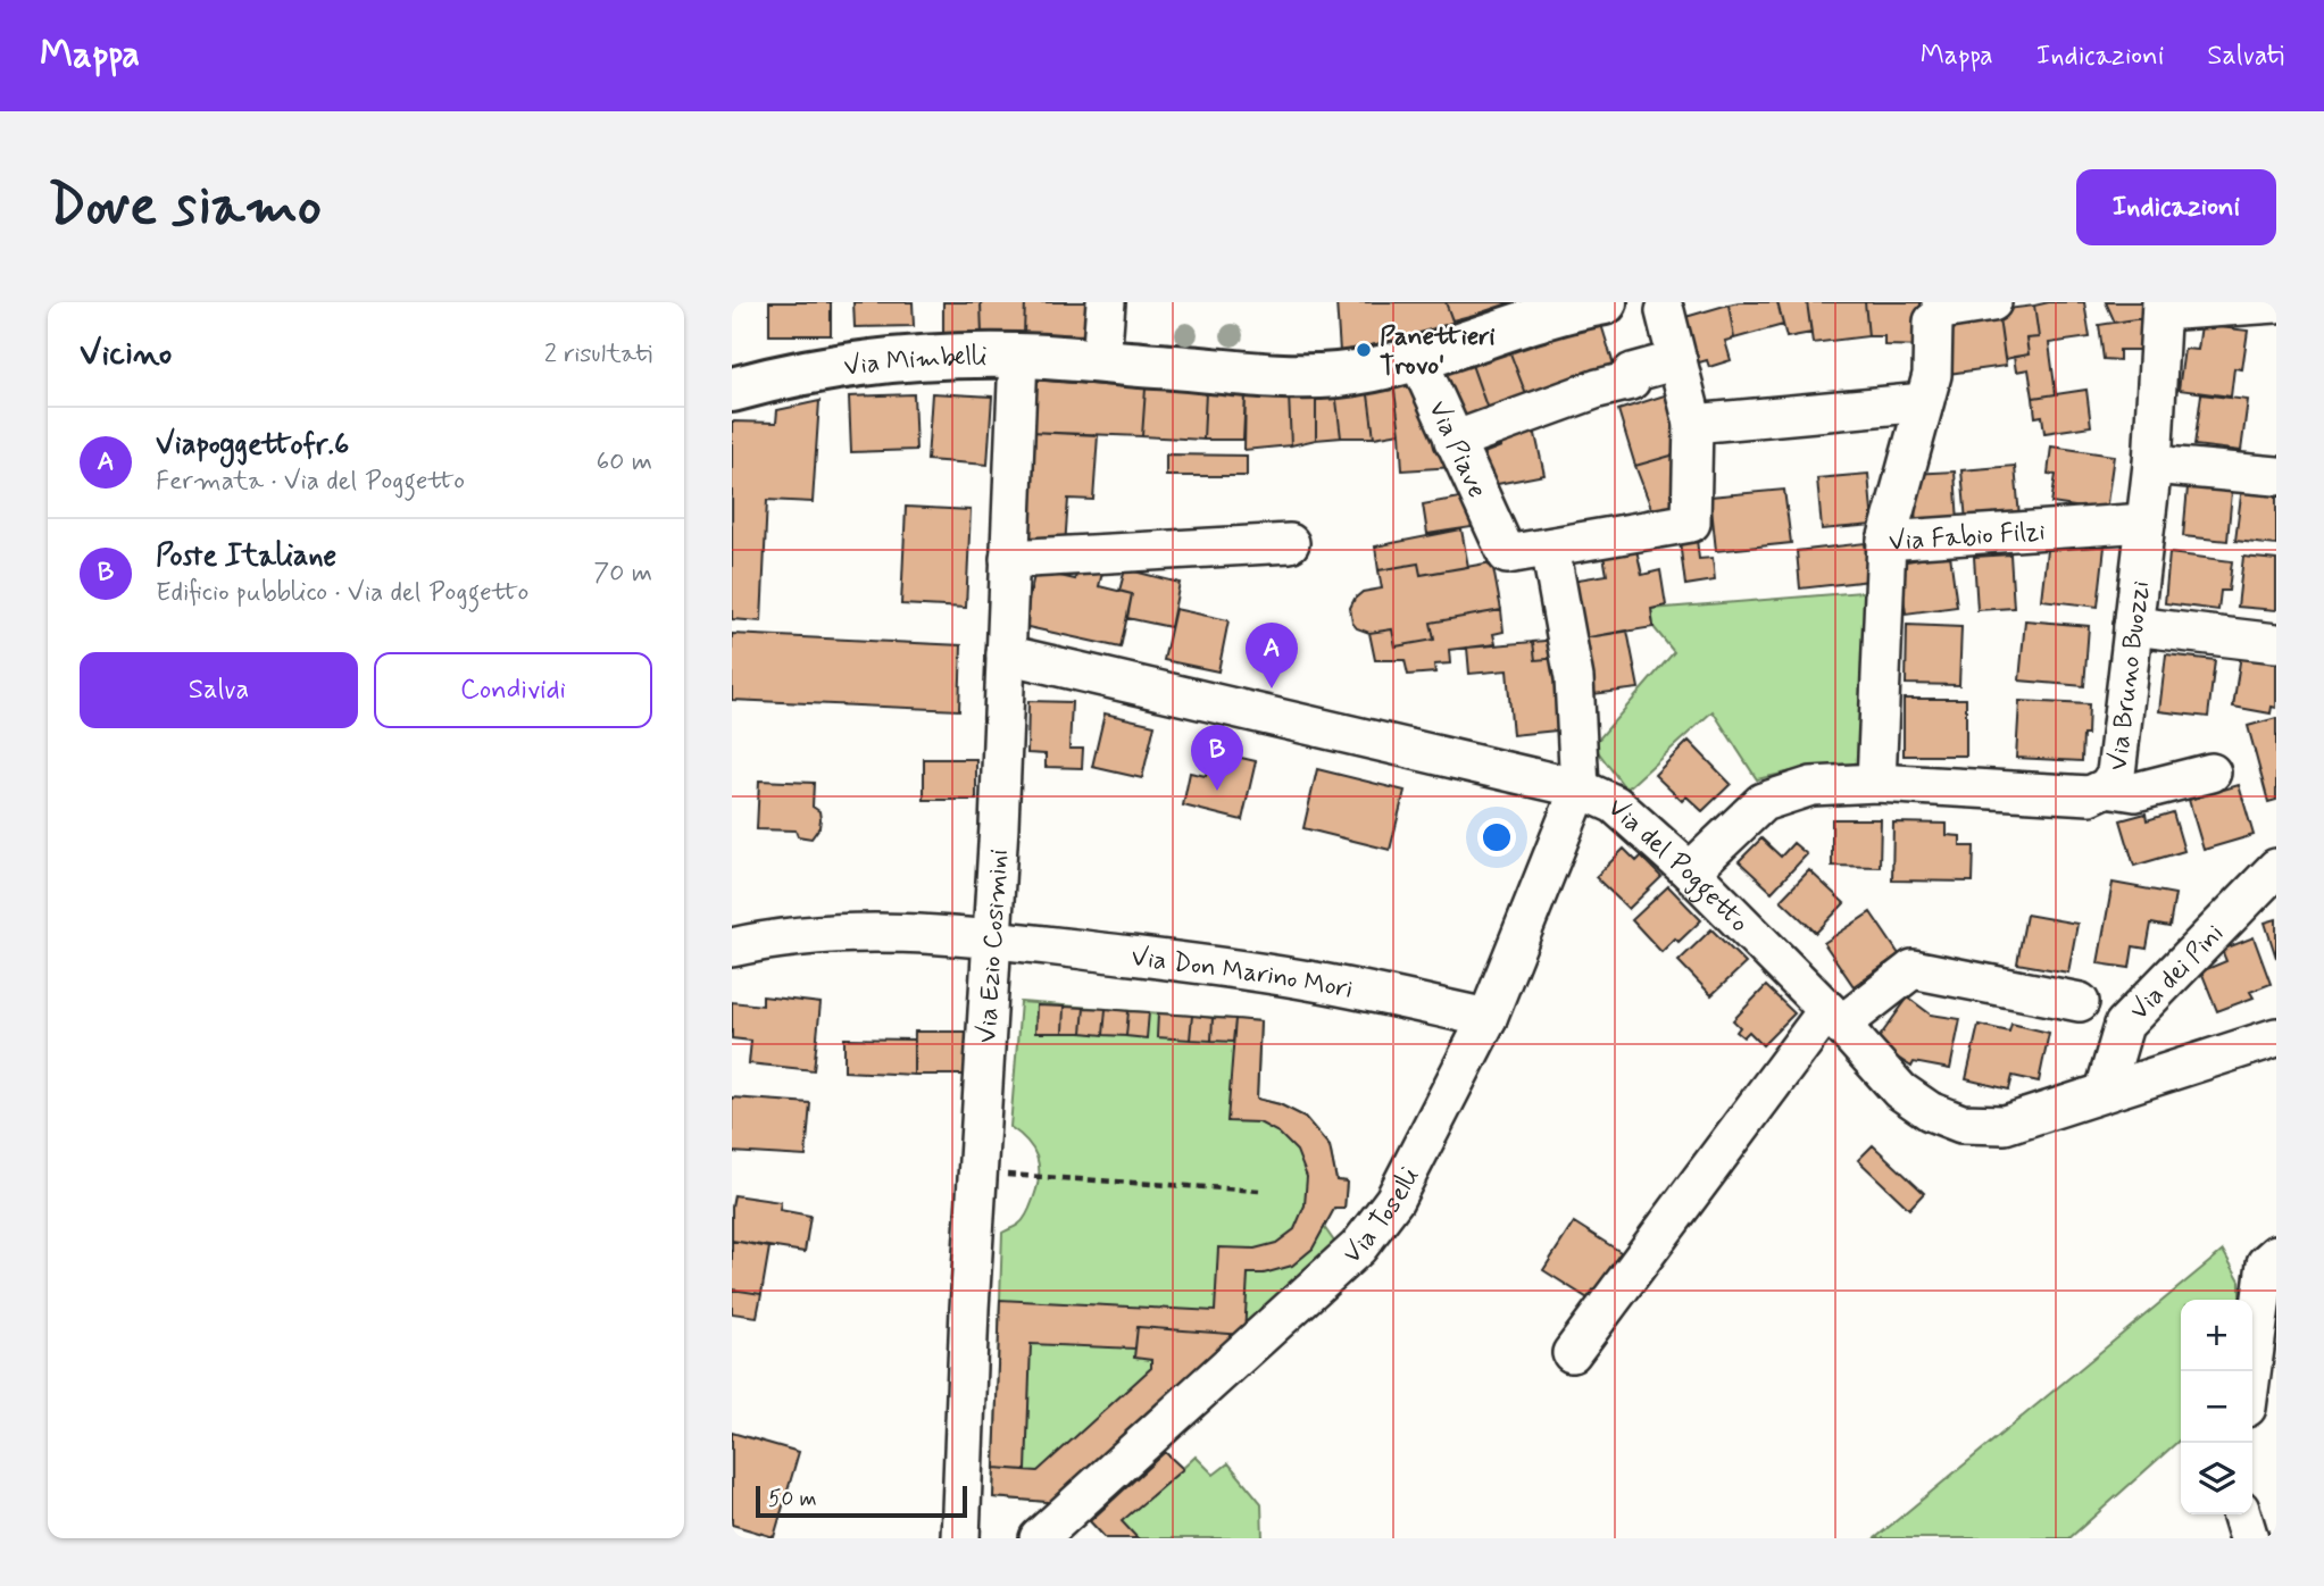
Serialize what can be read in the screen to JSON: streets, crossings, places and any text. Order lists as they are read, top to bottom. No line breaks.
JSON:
{"streets":{"main road":["Via Mimbelli"],"street":["Via Piave","Via Fabio Filzi","Via Bruno Buozzi","Via del Poggetto","Via Ezio Cosimini","Via dei Pini","Via Don Marino Mori","Via Toselli"]},"crossings":[["Via Mimbelli","Via Piave"],["Via Mimbelli","Via Ezio Cosimini"],["Via Fabio Filzi","Via Bruno Buozzi"],["Via Bruno Buozzi","Via del Poggetto"],["Via del Poggetto","Via Ezio Cosimini"],["Via del Poggetto","Via dei Pini"],["Via del Poggetto","Via Toselli"],["Via Ezio Cosimini","Via Don Marino Mori"],["Via Don Marino Mori","Via Toselli"]],"places":["Panettieri Trovo'"],"scale_bar":"50 m","page":{"header":"Mappa","nav":["Mappa","Indicazioni","Salvati"],"buttons":["Indicazioni",["Salva","Condividi"]],"title":"Dove siamo","heading":["Vicino","2 risultati"],"list":[{"mark":"A","name":"Viapoggettofr.6","note":"Fermata · Via del Poggetto","value":"60 m"},{"mark":"B","name":"Poste Italiane","note":"Edificio pubblico · Via del Poggetto","value":"70 m"}],"pins":["A","B"],"map_buttons":["+","−"],"scale":"50 m"}}
